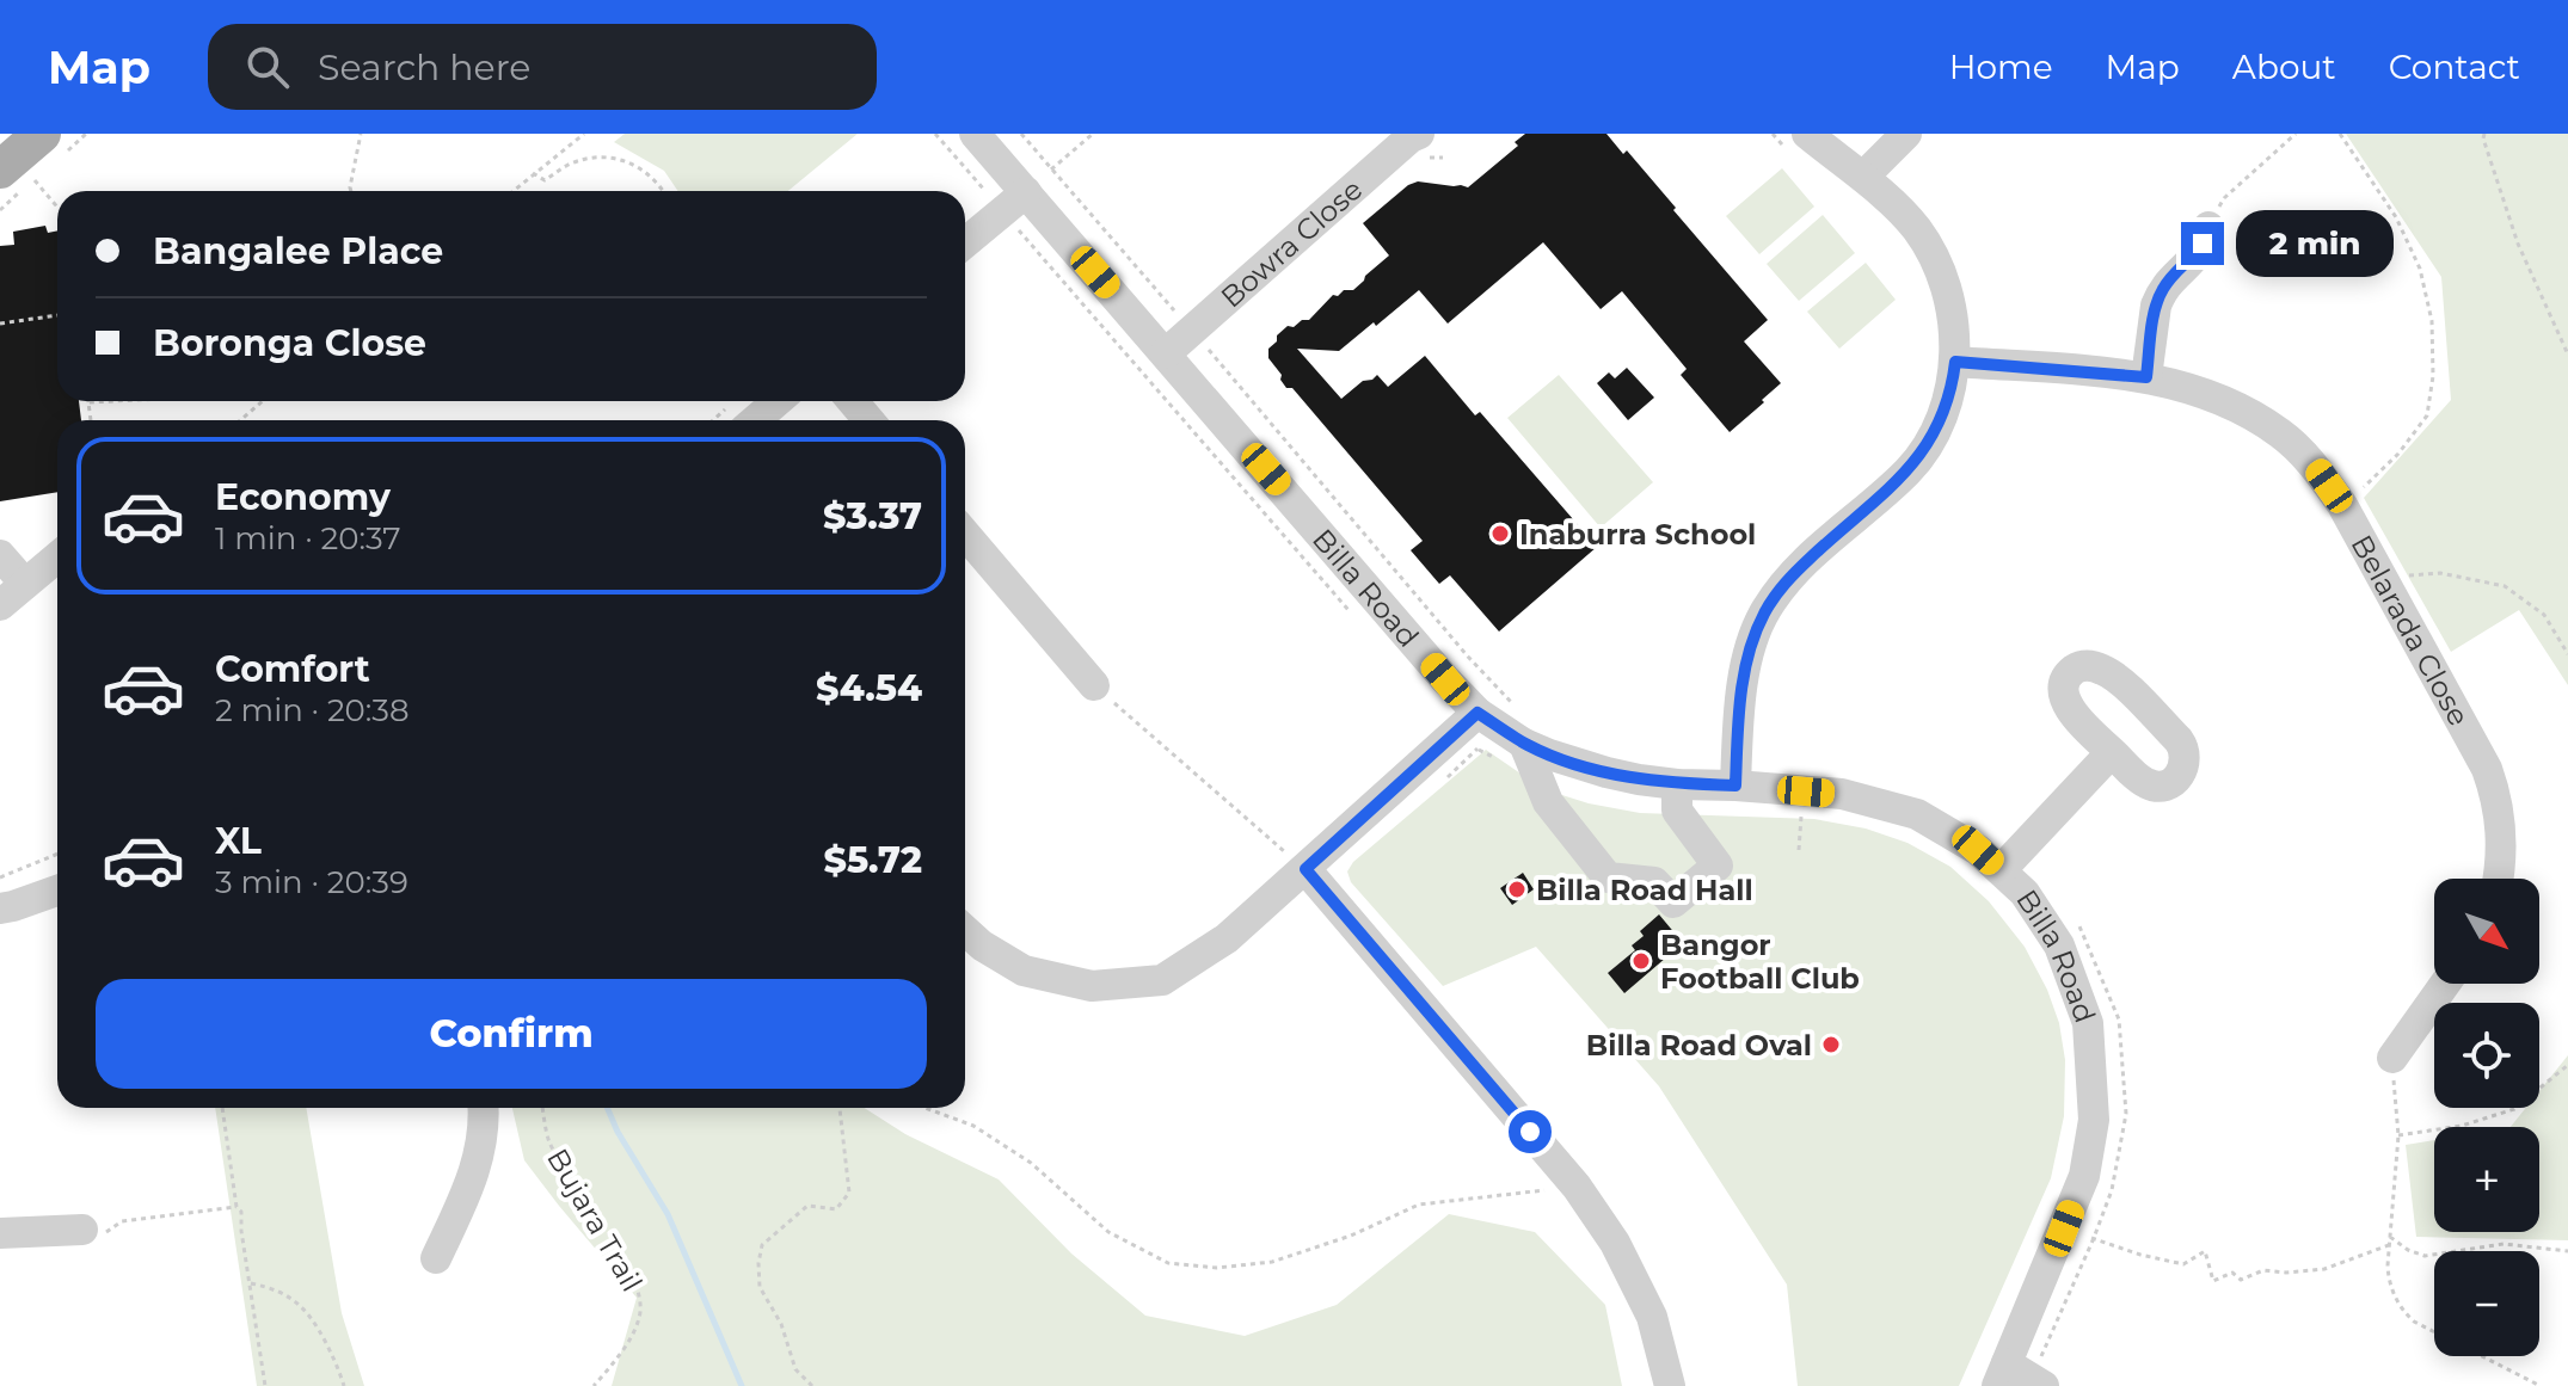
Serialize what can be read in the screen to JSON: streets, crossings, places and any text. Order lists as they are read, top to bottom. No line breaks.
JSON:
{"streets":{"street":["Bowra Close","Billa Road","Belarada Close"],"path":["Bujara Trail"]},"crossings":[["Bowra Close","Billa Road"]],"places":["Inaburra School","Billa Road Hall","Bangor Football Club","Billa Road Oval"],"north":"bottom right","page":{"header":"Map","search":"Search here","nav":["Home","Map","About","Contact"],"banner":["Bangalee Place","Boronga Close"],"bubble":"2 min","list":[{"name":"Economy","note":"1 min · 20:37","value":"$3.37"},{"name":"Comfort","note":"2 min · 20:38","value":"$4.54"},{"name":"XL","note":"3 min · 20:39","value":"$5.72"}],"map_buttons":["+","−"],"buttons":"Confirm"}}
